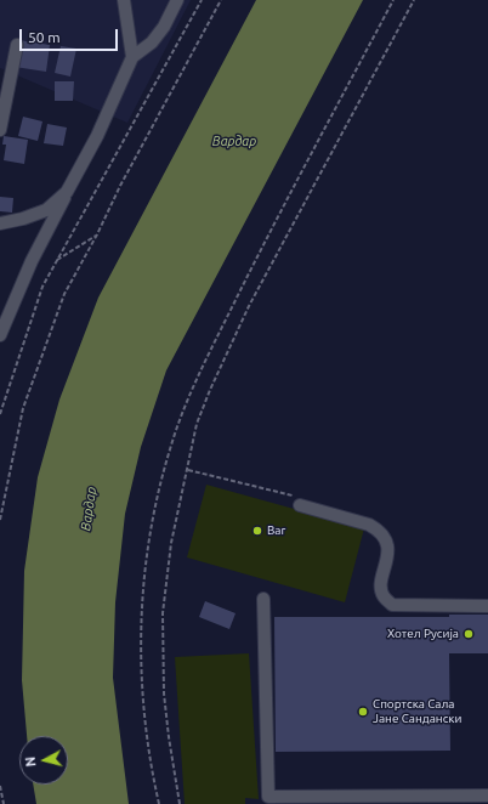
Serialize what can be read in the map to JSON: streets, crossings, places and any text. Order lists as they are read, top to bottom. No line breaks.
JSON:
{"water":["Вардар"],"places":["Bar","Хотел Русија","Спортска Сала Јане Сандански"],"scale_bar":"50 m","north":"left"}
